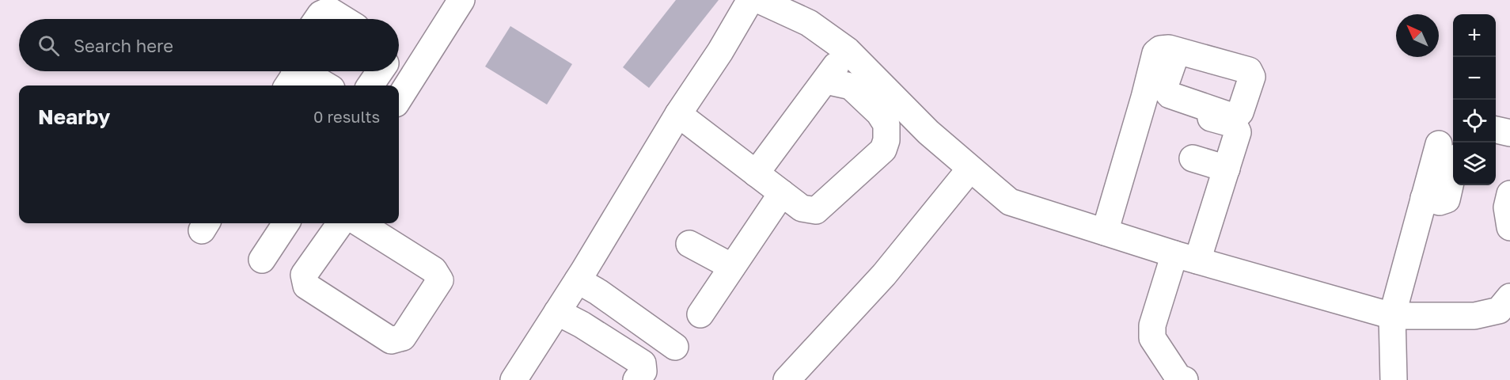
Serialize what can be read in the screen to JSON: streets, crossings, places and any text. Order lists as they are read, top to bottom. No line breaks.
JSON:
{"north":"top left","page":{"map_buttons":["+","−"],"search":"Search here","heading":["Nearby","0 results"]}}
